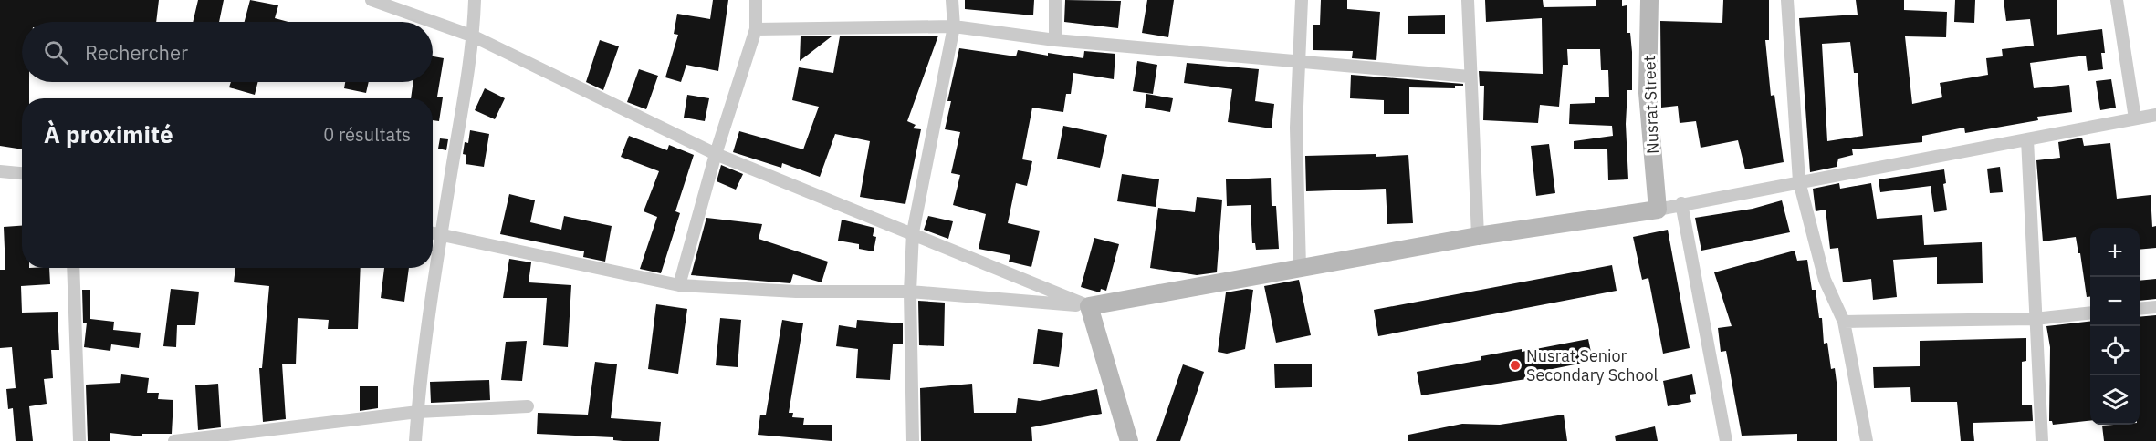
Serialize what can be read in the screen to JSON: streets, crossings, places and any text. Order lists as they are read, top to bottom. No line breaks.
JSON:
{"streets":{"street":["Nusrat Street"]},"places":["Nusrat Senior Secondary School"],"page":{"search":"Rechercher","heading":["À proximité","0 résultats"],"map_buttons":["+","−"]}}
